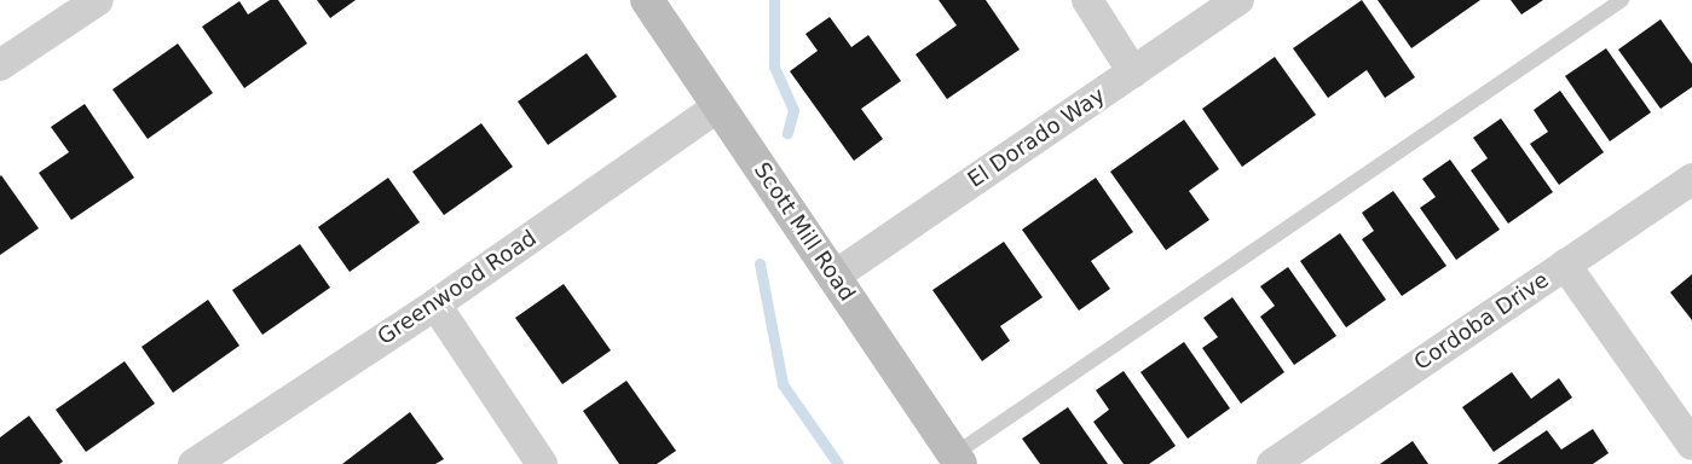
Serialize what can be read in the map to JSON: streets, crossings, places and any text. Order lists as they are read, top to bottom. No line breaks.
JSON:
{"streets":{"street":["El Dorado Way","Scott Mill Road","Greenwood Road","Cordoba Drive"]},"crossings":[["El Dorado Way","Scott Mill Road"],["Scott Mill Road","Greenwood Road"]]}
